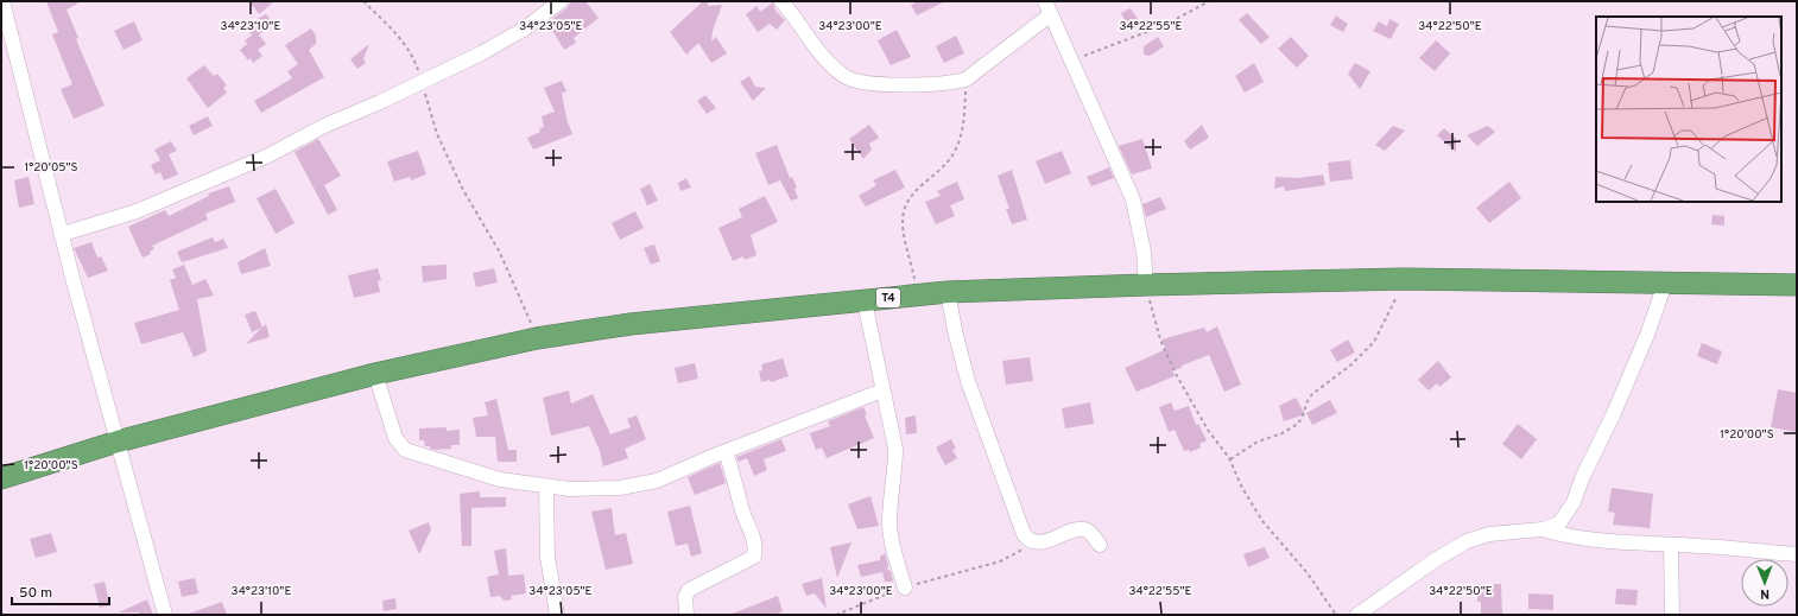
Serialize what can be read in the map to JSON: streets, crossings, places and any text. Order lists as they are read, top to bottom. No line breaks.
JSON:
{"streets":{"highway":["T4"]},"scale_bar":"50 m","north":"bottom","coordinates":["34°23'10\"E","34°23'05\"E","34°23'00\"E","34°22'55\"E","34°22'50\"E","1°20'05\"S","1°20'00\"S"]}
